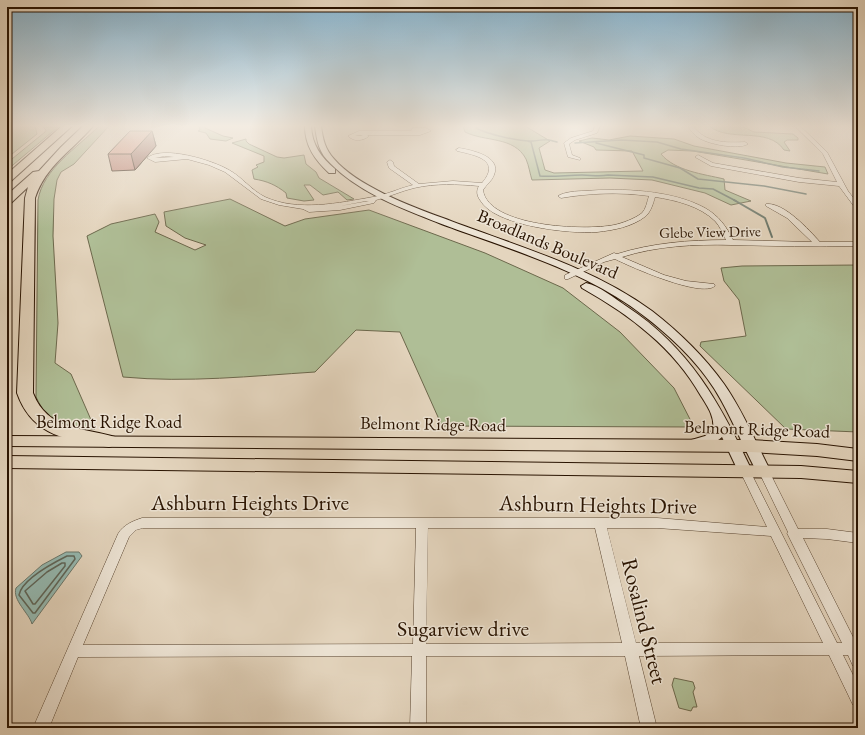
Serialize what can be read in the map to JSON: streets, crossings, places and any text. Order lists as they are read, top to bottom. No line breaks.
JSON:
{"streets":{"main road":["Broadlands Boulevard","Belmont Ridge Road"],"street":["Glebe View Drive","Ashburn Heights Drive","Rosalind Street","Sugarview drive"]},"crossings":[["Glebe View Drive","Broadlands Boulevard"],["Broadlands Boulevard","Belmont Ridge Road"],["Ashburn Heights Drive","Rosalind Street"],["Ashburn Heights Drive","Sugarview drive"],["Rosalind Street","Sugarview drive"]]}
